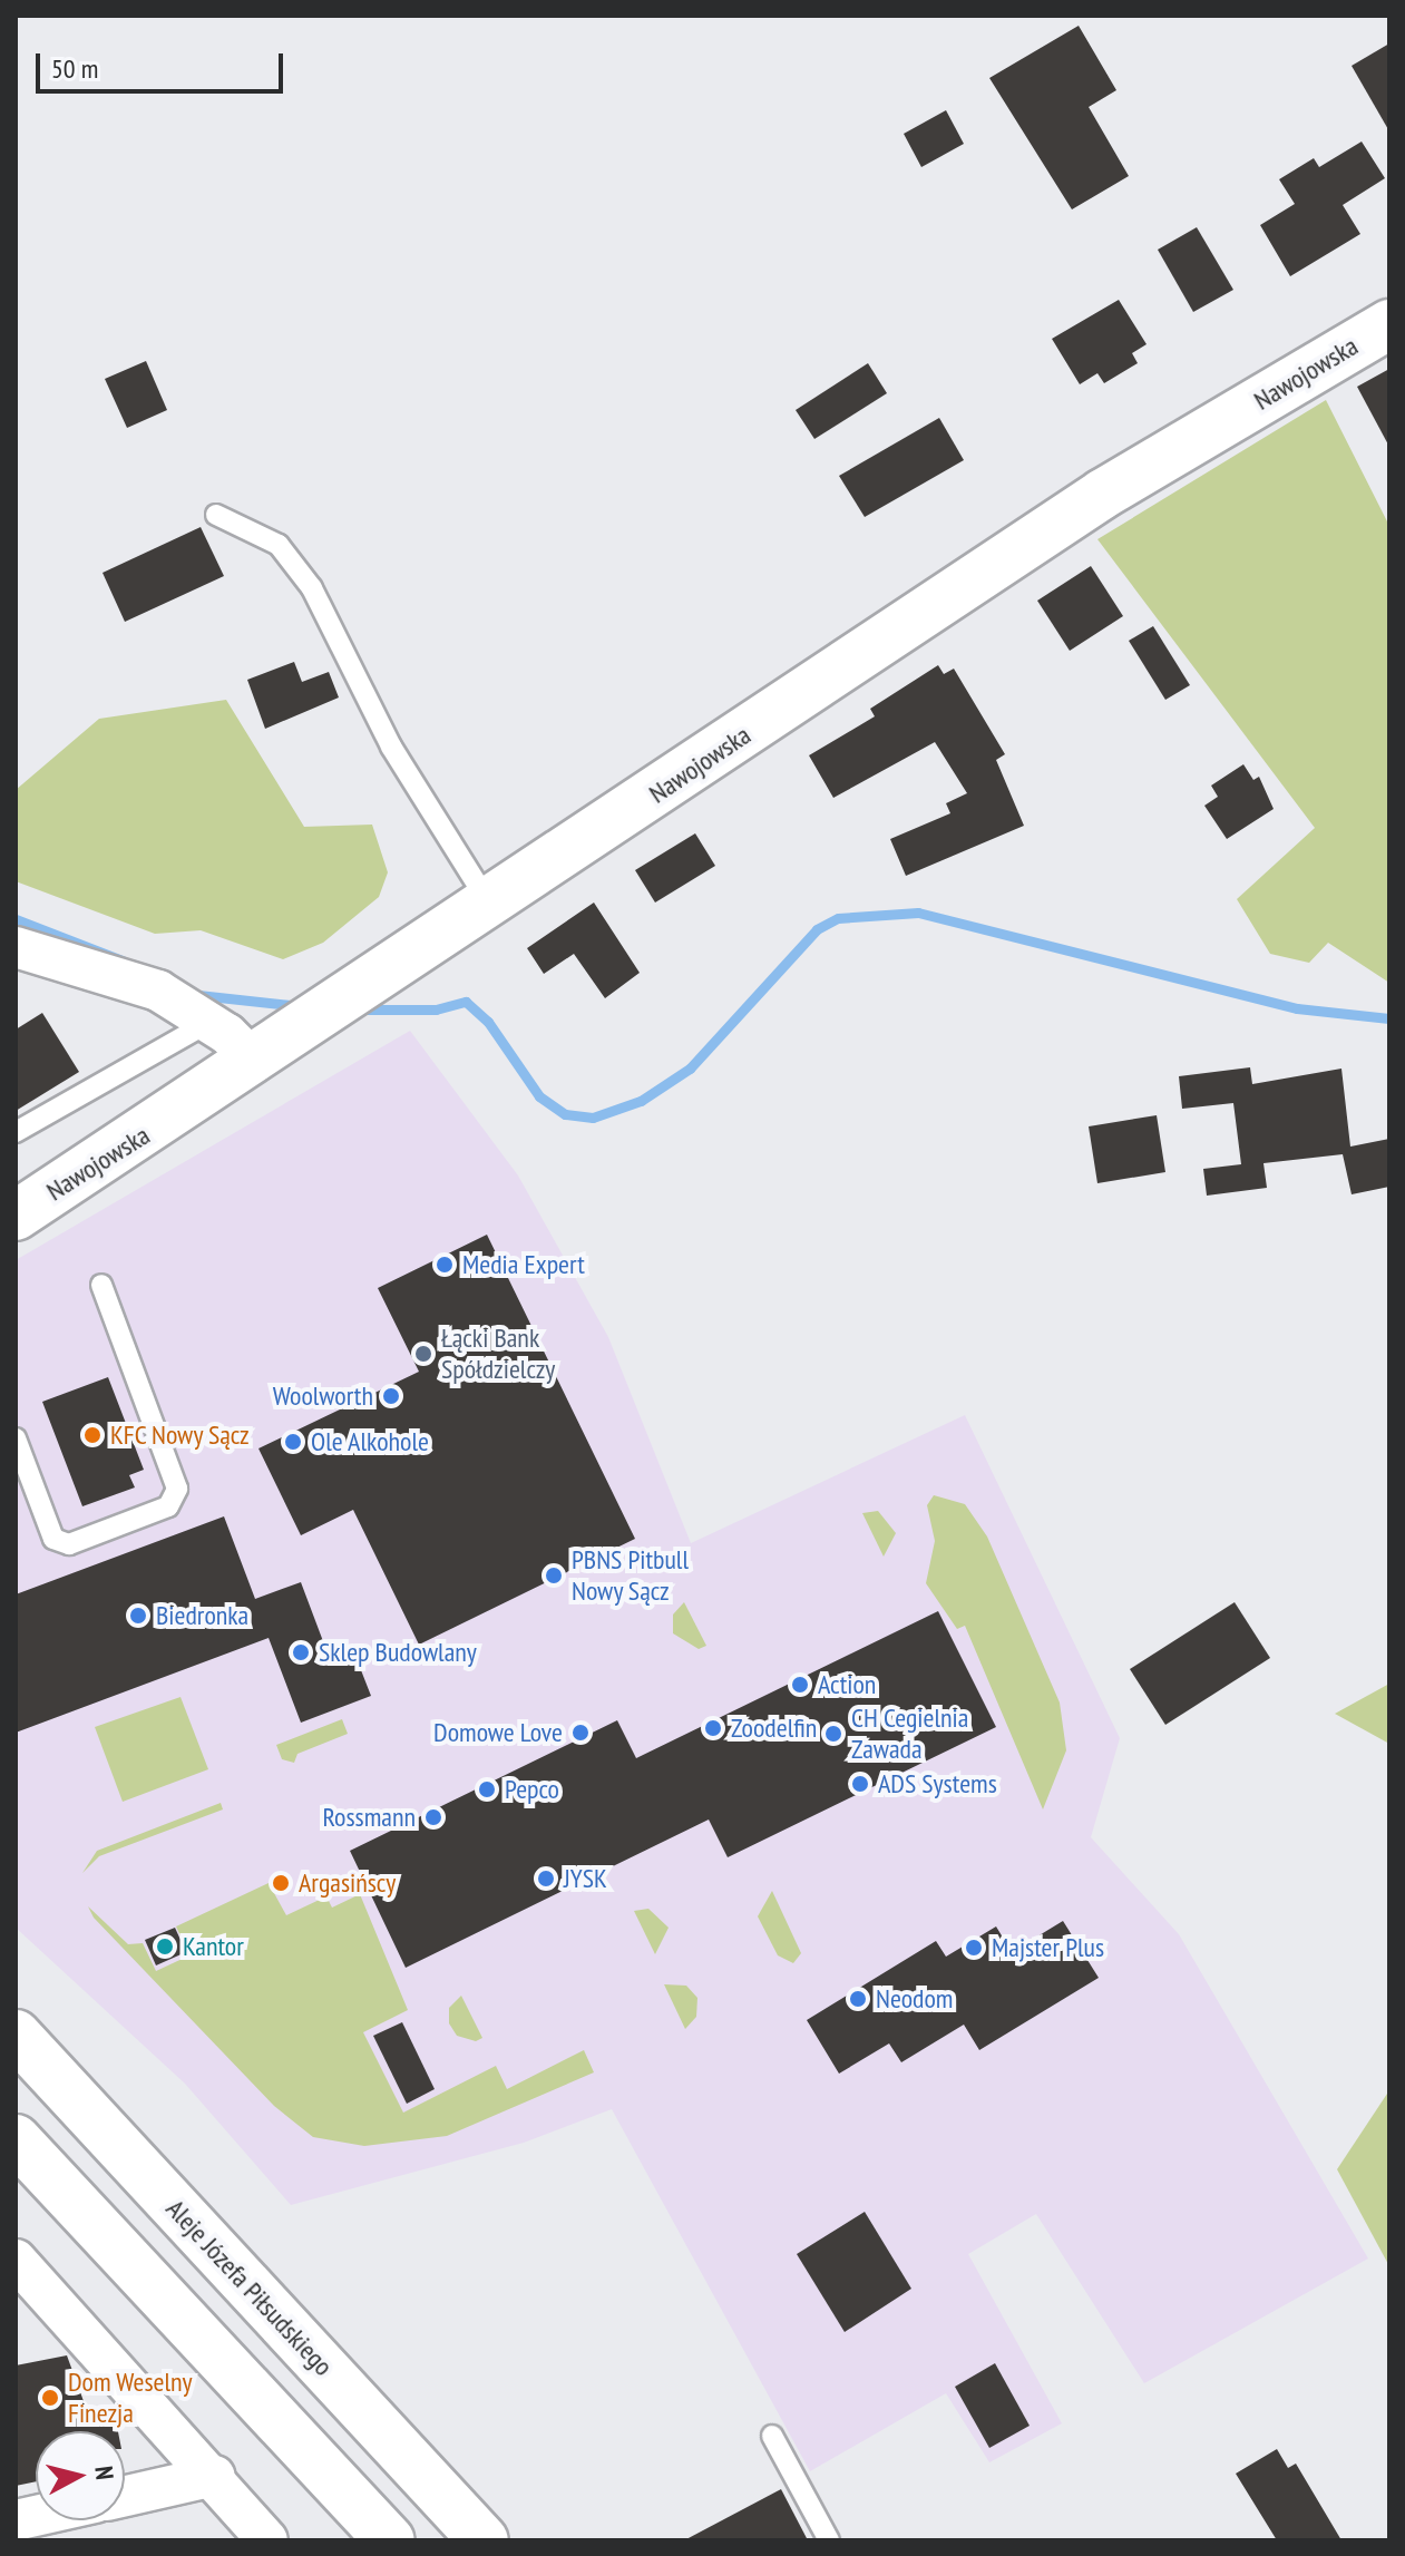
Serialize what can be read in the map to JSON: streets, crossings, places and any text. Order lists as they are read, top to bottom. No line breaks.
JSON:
{"streets":{"street":["Nawojowska","Aleje Józefa Piłsudskiego"]},"places":["Media Expert","Łącki Bank Spółdzielczy","Woolworth","KFC Nowy Sącz","Ole Alkohole","PBNS Pitbull Nowy Sącz","Biedronka","Sklep Budowlany","Action","Zoodelfin","Domowe Love","CH Cegielnia Zawada","ADS Systems","Pepco","Rossmann","JYSK","Argasińscy","Kantor","Majster Plus","Neodom","Dom Weselny Finezja"],"scale_bar":"50 m","north":"right"}
